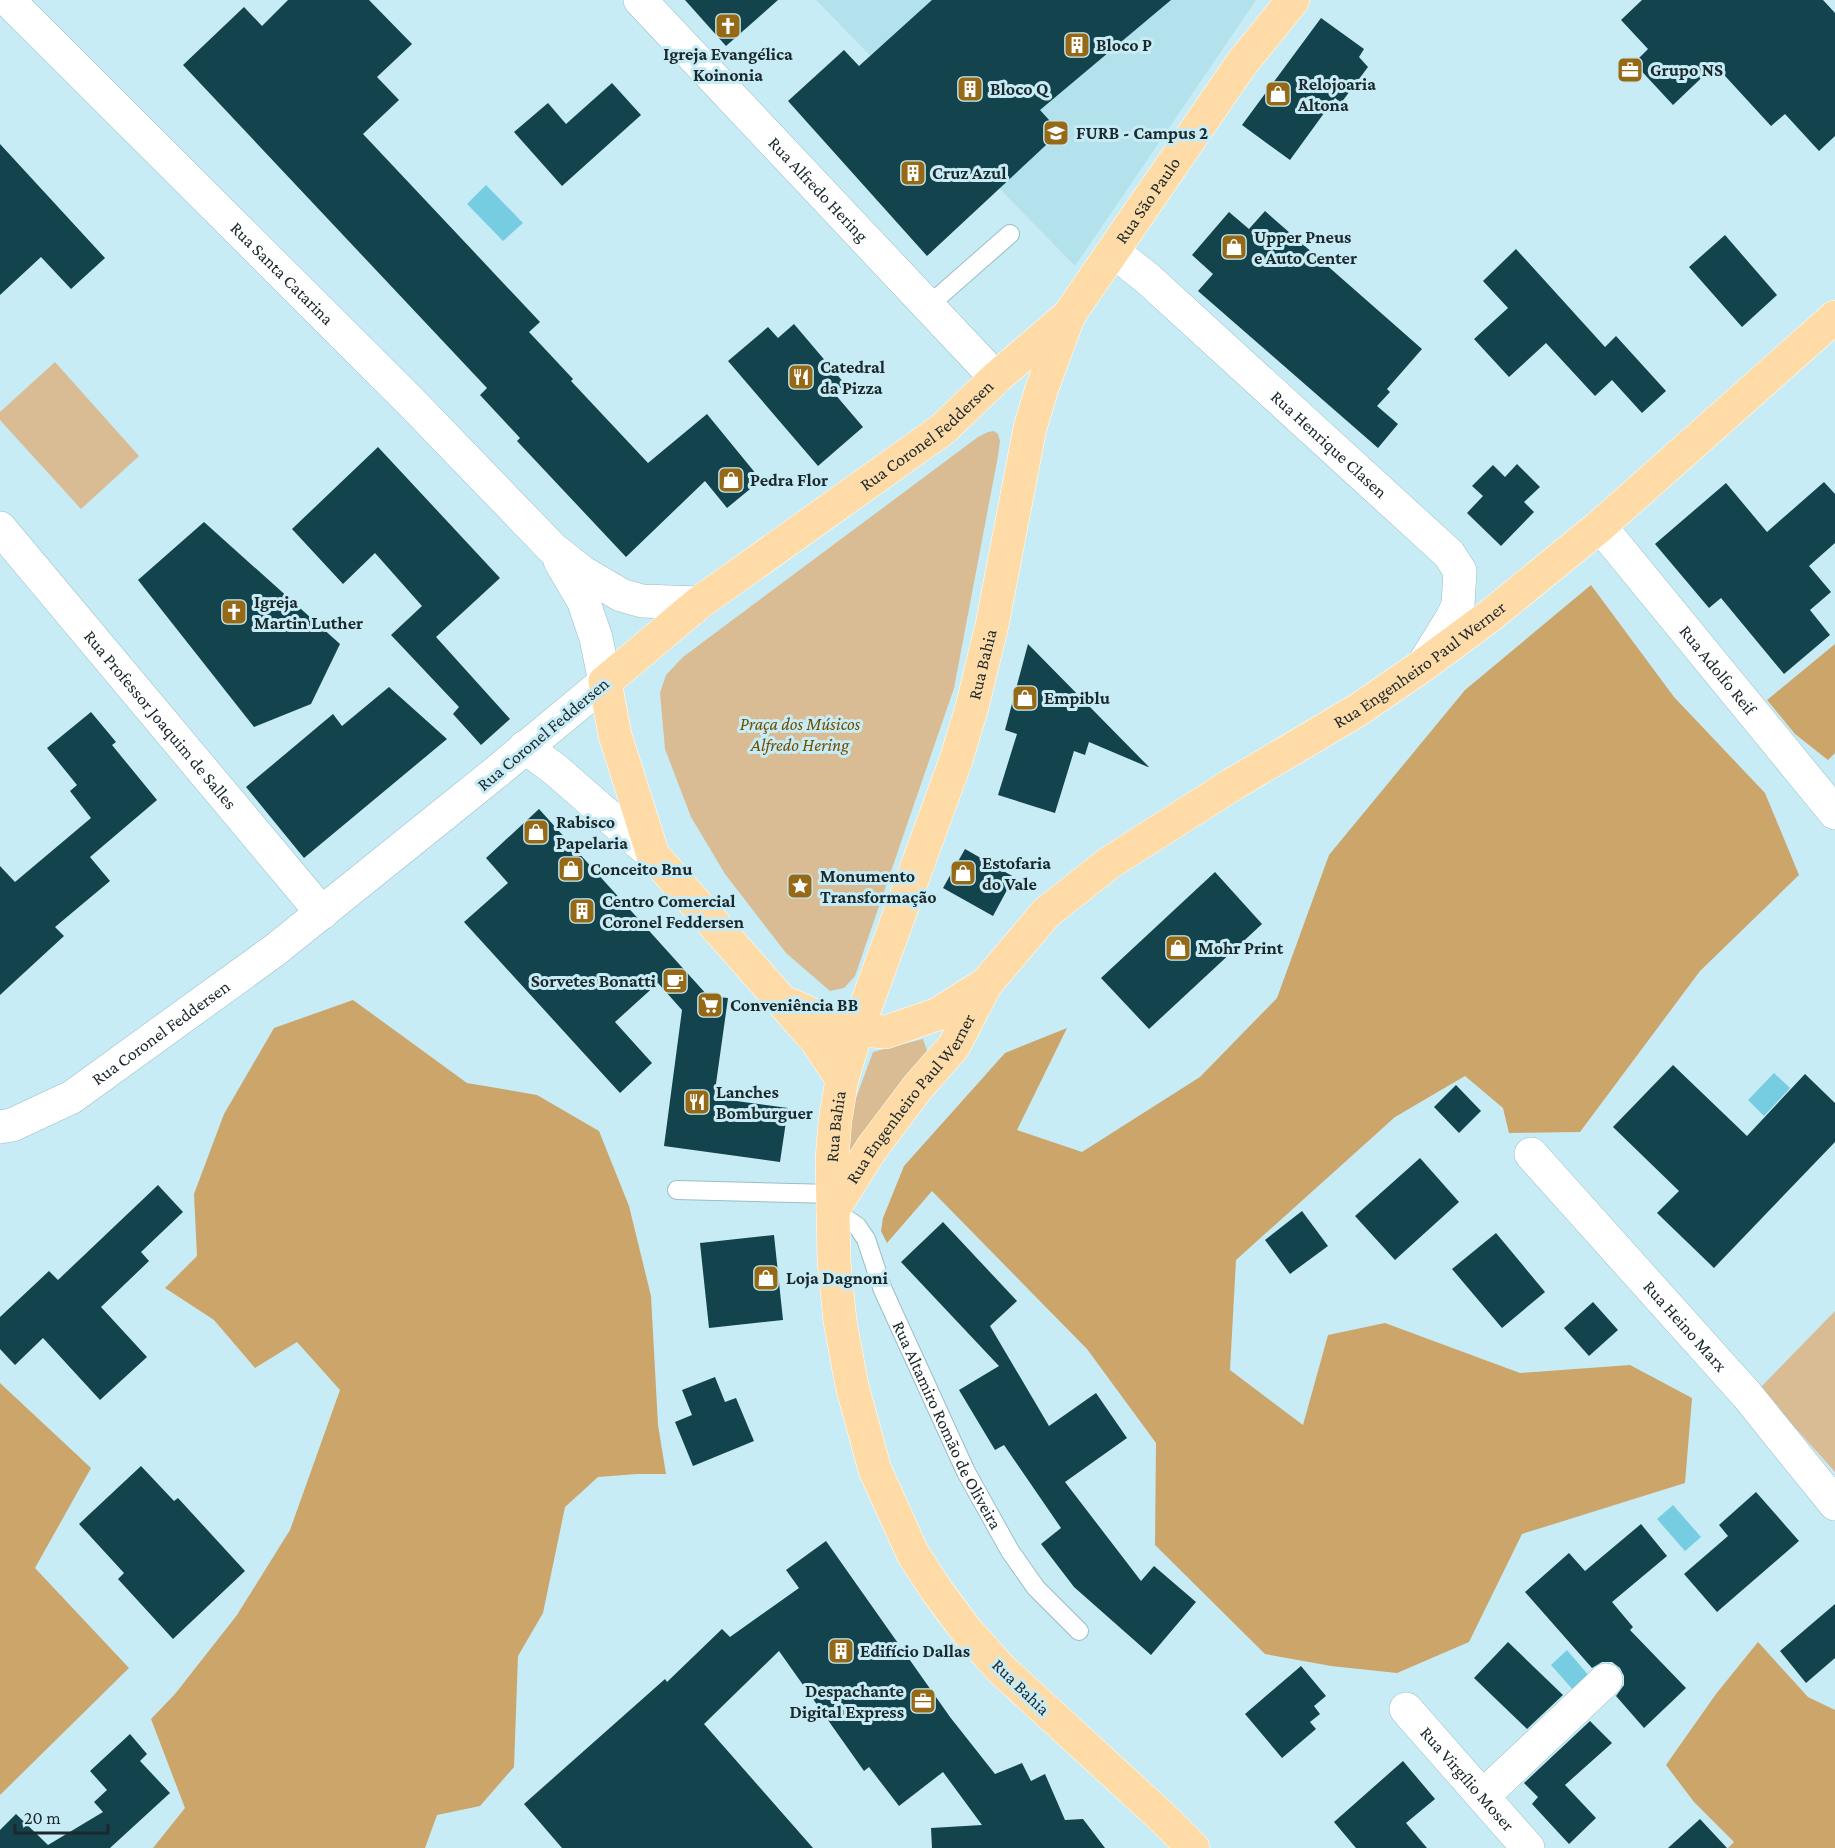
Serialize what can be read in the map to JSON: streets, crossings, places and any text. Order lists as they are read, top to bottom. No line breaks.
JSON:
{"streets":{"main road":["Rua São Paulo","Rua Coronel Feddersen","Rua Engenheiro Paul Werner","Rua Bahia"],"street":["Rua Alfredo Hering","Rua Santa Catarina","Rua Henrique Clasen","Rua Adolfo Reif","Rua Professor Joaquim de Salles","Rua Heino Marx","Rua Virgílio Moser"],"lane":["Rua Altamiro Romão de Oliveira"]},"crossings":[["Rua Alfredo Hering","Rua Coronel Feddersen"],["Rua São Paulo","Rua Coronel Feddersen"],["Rua São Paulo","Rua Henrique Clasen"],["Rua São Paulo","Rua Bahia"],["Rua Santa Catarina","Rua Coronel Feddersen"],["Rua Coronel Feddersen","Rua Bahia"],["Rua Coronel Feddersen","Rua Professor Joaquim de Salles"],["Rua Henrique Clasen","Rua Engenheiro Paul Werner"],["Rua Engenheiro Paul Werner","Rua Bahia"],["Rua Engenheiro Paul Werner","Rua Adolfo Reif"],["Rua Engenheiro Paul Werner","Rua Altamiro Romão de Oliveira"],["Rua Bahia","Rua Altamiro Romão de Oliveira"]],"parks":["Praça dos Músicos Alfredo Hering"],"places":{"church":["Igreja Evangélica Koinonia","Igreja Martin Luther"],"building":["Bloco P","Bloco Q","Cruz Azul","Centro Comercial Coronel Feddersen","Edifício Dallas"],"office":["Grupo NS","Despachante Digital Express"],"shop":["Relojoaria Altona","Upper Pneus e Auto Center","Pedra Flor","Empiblu","Rabisco Papelaria","Conceito Bnu","Estofaria do Vale","Mohr Print","Loja Dagnoni"],"school or university":["FURB - Campus 2"],"restaurant":["Catedral da Pizza","Lanches Bomburguer"],"place":["Monumento Transformação"],"cafe":["Sorvetes Bonatti"],"supermarket":["Conveniência BB"]},"scale_bar":"20 m"}
